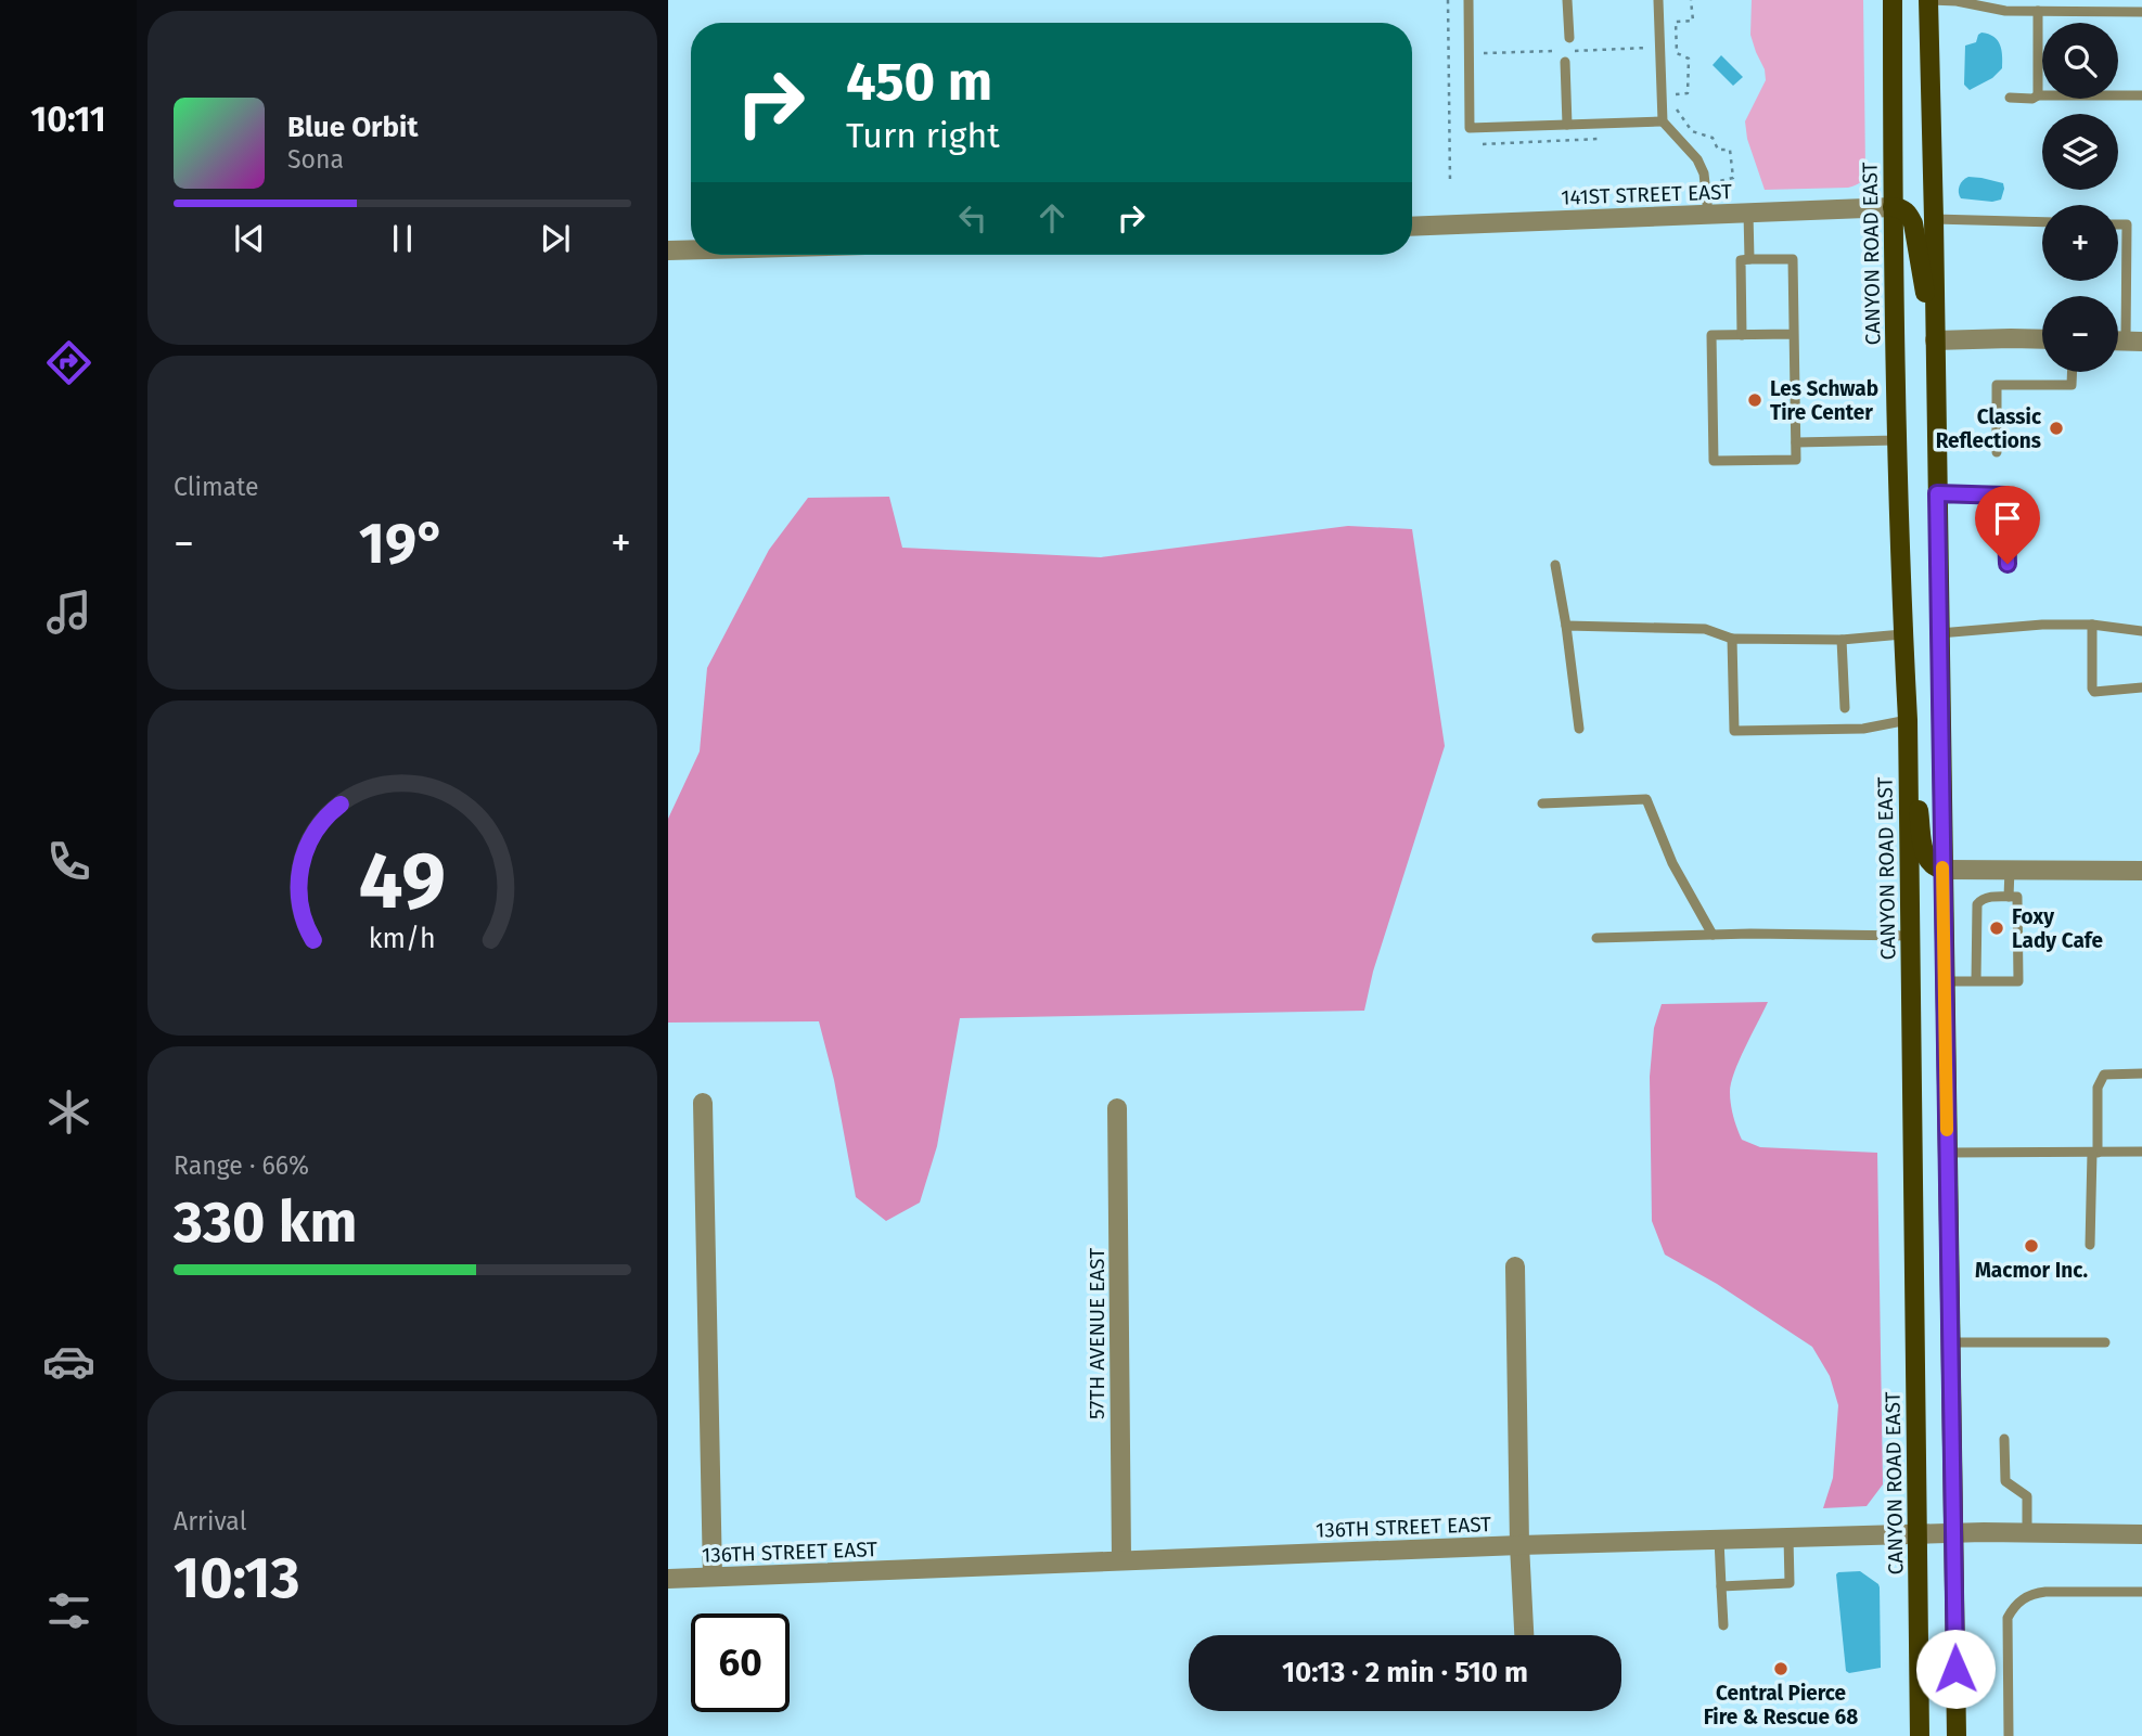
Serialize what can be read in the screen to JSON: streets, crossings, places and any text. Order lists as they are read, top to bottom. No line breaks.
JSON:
{"streets":{"main road":["CANYON ROAD EAST"],"street":["141ST STREET EAST","57TH AVENUE EAST","136TH STREET EAST"]},"crossings":[["141ST STREET EAST","CANYON ROAD EAST"],["CANYON ROAD EAST","136TH STREET EAST"],["57TH AVENUE EAST","136TH STREET EAST"]],"places":["Les Schwab Tire Center","Classic Reflections","Foxy Lady Cafe","Macmor Inc.","Central Pierce Fire & Rescue 68"],"page":{"tabs":"10:11","map_buttons":["+","−"],"turn":["450 m","Turn right"],"song":["Blue Orbit","Sona"],"tile":["Climate",["Range · 66%","330 km"],["Arrival","10:13"]],"heat":["−","19°","+"],"limit":"60","trip":"10:13 · 2 min · 510 m","gauge":["49","km/h"]}}
